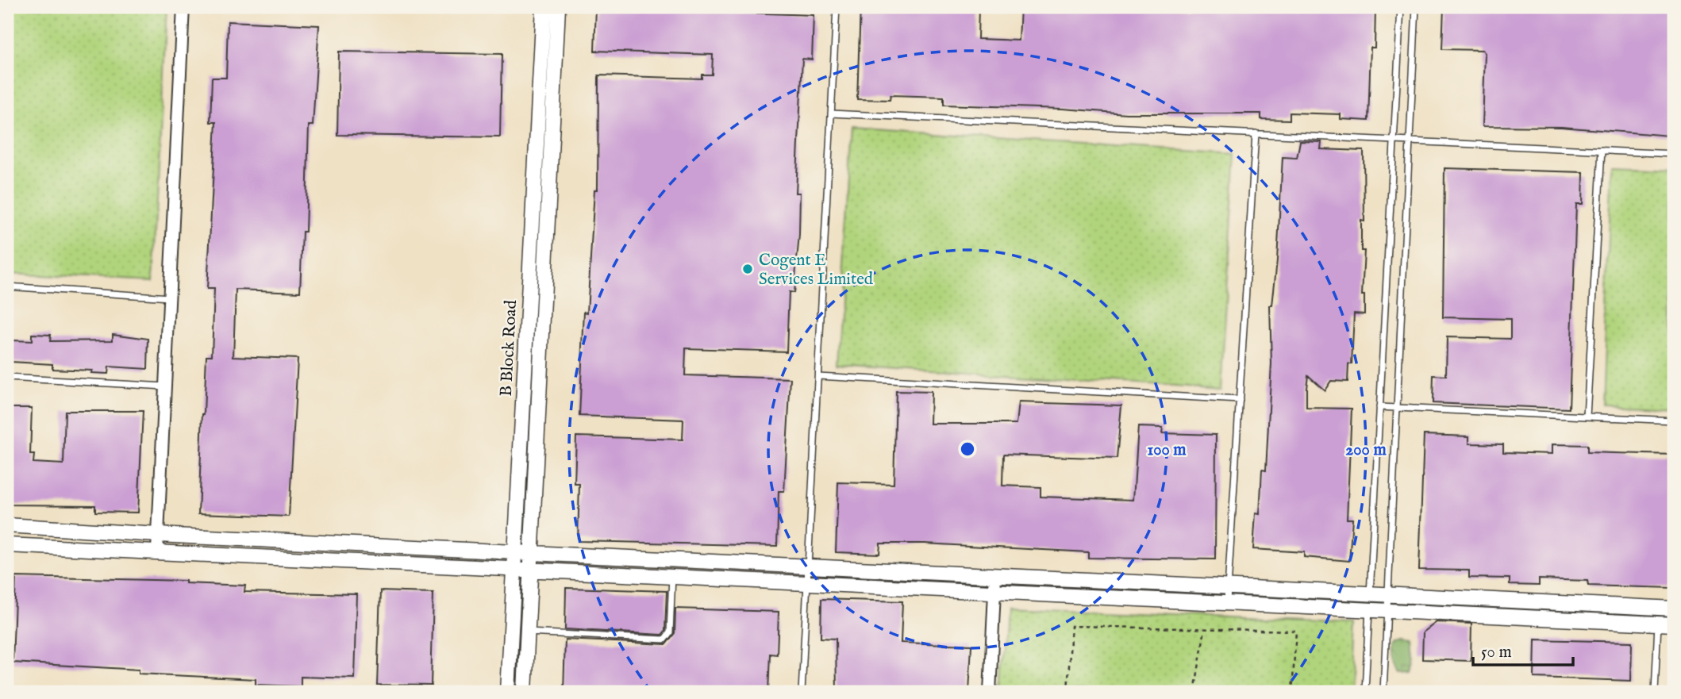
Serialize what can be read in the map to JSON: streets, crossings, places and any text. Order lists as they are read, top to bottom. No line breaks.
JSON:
{"streets":{"street":["B Block Road"]},"places":["Cogent E Services Limited"],"scale_bar":"50 m","rings":["100 m","200 m"]}
